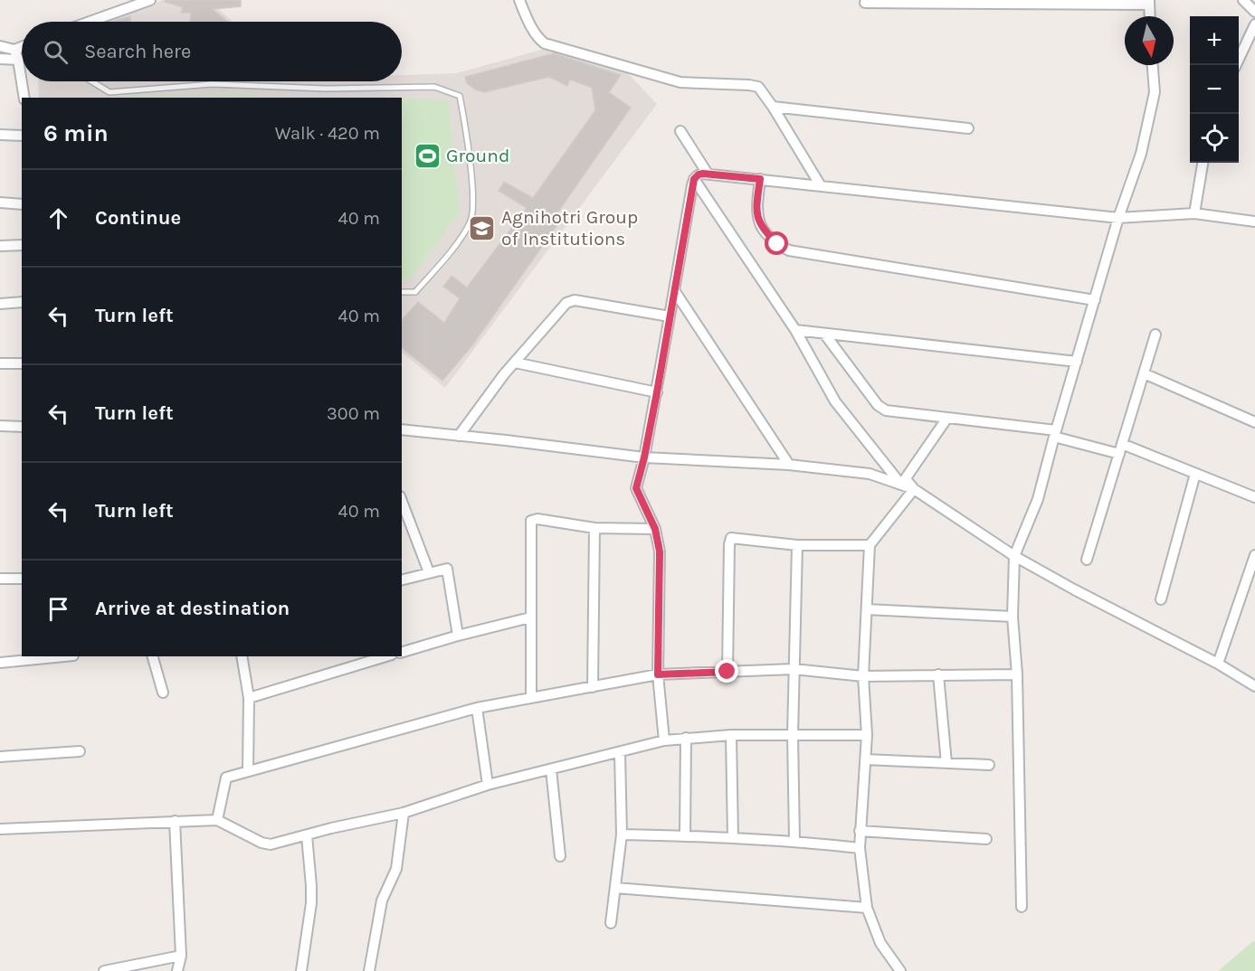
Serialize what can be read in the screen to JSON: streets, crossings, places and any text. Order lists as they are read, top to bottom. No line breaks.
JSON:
{"places":{"sports":["Ground"],"school or university":["Agnihotri Group of Institutions"]},"north":"bottom","page":{"map_buttons":["+","−"],"search":"Search here","heading":["6 min","Walk · 420 m"],"list":[["Continue","40 m"],["Turn left","40 m"],["Turn left","300 m"],["Turn left","40 m"],"Arrive at destination"]}}
